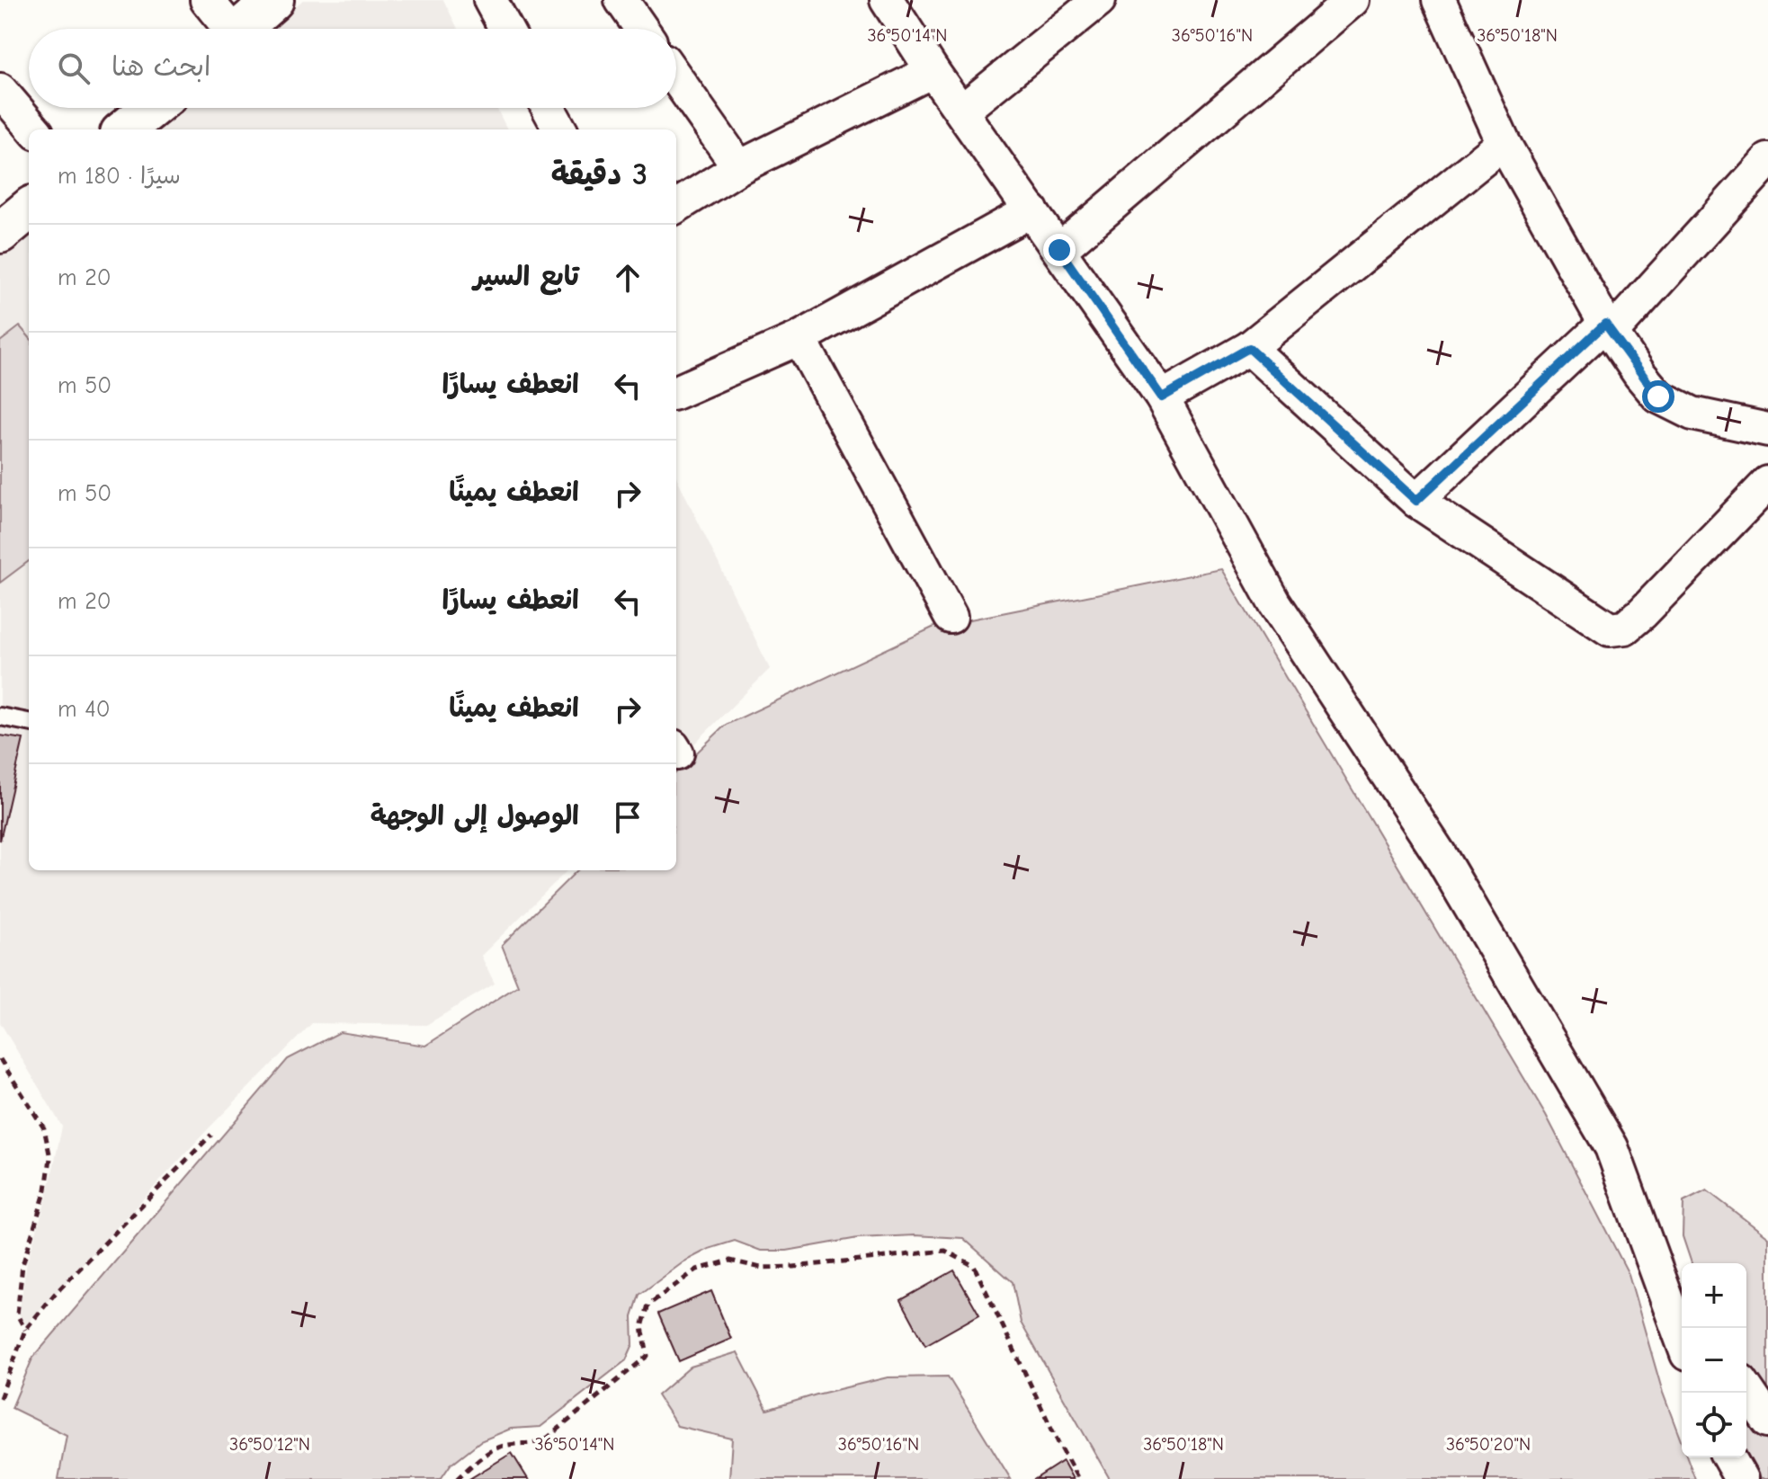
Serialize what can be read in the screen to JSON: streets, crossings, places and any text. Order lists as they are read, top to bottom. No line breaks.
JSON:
{"page":{"search":"ابحث هنا","heading":["3 دقيقة","سيرًا · 180 m"],"list":[["تابع السير","20 m"],["انعطف يسارًا","50 m"],["انعطف يمينًا","50 m"],["انعطف يسارًا","20 m"],["انعطف يمينًا","40 m"],"الوصول إلى الوجهة"],"map_buttons":["+","−"]},"coordinates":["36°50'14\"N","36°50'16\"N","36°50'18\"N","36°50'12\"N","36°50'20\"N"]}
